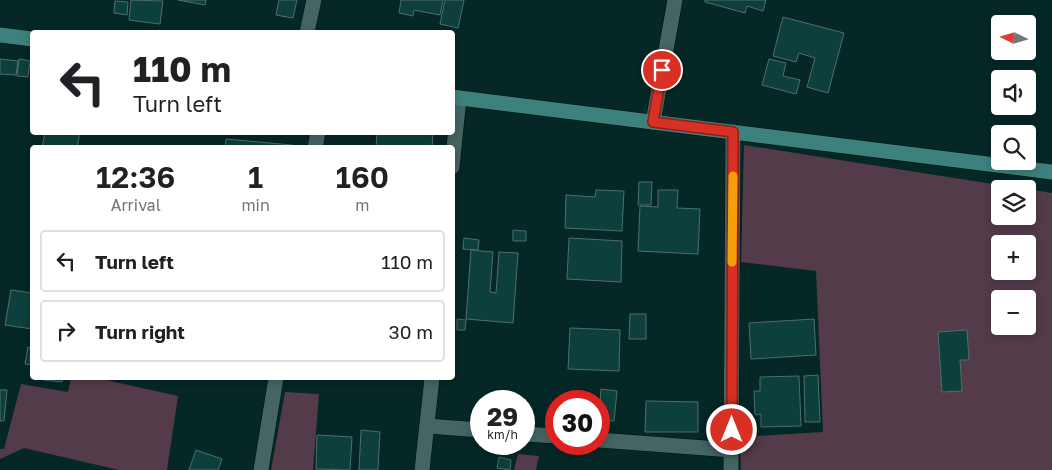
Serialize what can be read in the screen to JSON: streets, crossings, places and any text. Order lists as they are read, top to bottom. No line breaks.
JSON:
{"north":"left","page":{"map_buttons":["+","−"],"turn":["110 m","Turn left"],"eta":["12:36","Arrival","1","min","160","m"],"list":[{"name":"Turn left","value":"110 m"},{"name":"Turn right","value":"30 m"}],"speed":"29 km/h","limit":"30"}}
